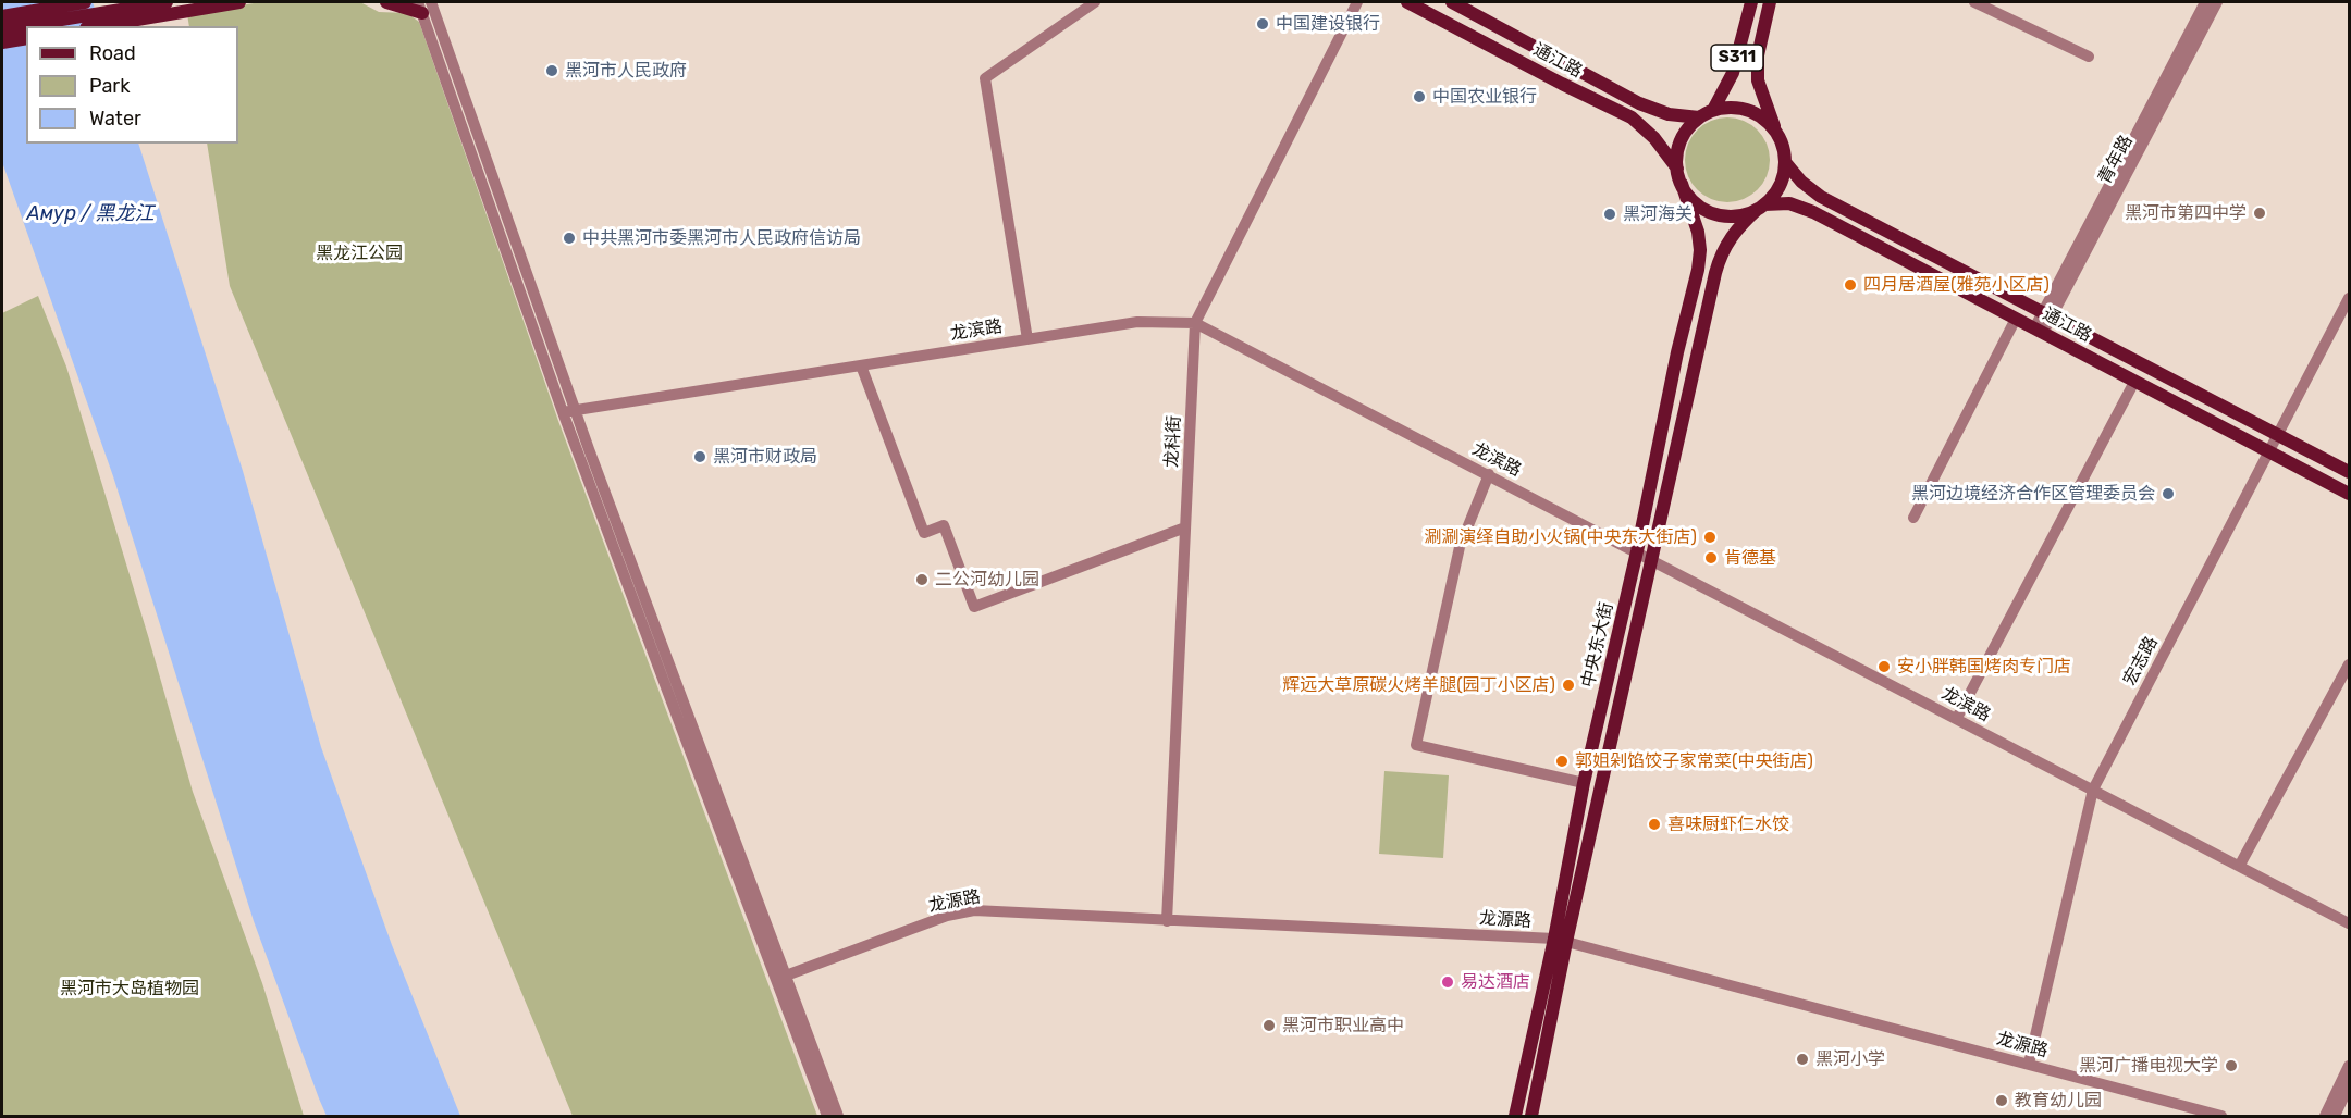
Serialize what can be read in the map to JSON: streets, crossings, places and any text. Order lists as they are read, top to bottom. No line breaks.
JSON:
{"streets":{"main road":["S311","通江路","中央东大街"],"street":["青年路","龙滨路","龙科街","宏志路","龙源路"]},"crossings":[["S311","通江路"],["S311","中央东大街"],["通江路","青年路"],["通江路","中央东大街"],["通江路","宏志路"],["龙滨路","龙科街"],["龙滨路","中央东大街"],["龙滨路","宏志路"],["龙科街","龙源路"],["中央东大街","龙源路"],["宏志路","龙源路"]],"water":["Амур / 黑龙江"],"parks":["黑龙江公园","黑河市大岛植物园"],"places":["中国建设银行","黑河市人民政府","中国农业银行","黑河市第四中学","黑河海关","中共黑河市委黑河市人民政府信访局","四月居酒屋(雅苑小区店)","黑河市财政局","黑河边境经济合作区管理委员会","涮涮演绎自助小火锅(中央东大街店)","肯德基","二公河幼儿园","安小胖韩国烤肉专门店","辉远大草原碳火烤羊腿(园丁小区店)","郭姐剁馅饺子家常菜(中央街店)","喜味厨虾仁水饺","易达酒店","黑河市职业高中","黑河小学","黑河广播电视大学","教育幼儿园"],"legend":["Road","Park","Water"]}
